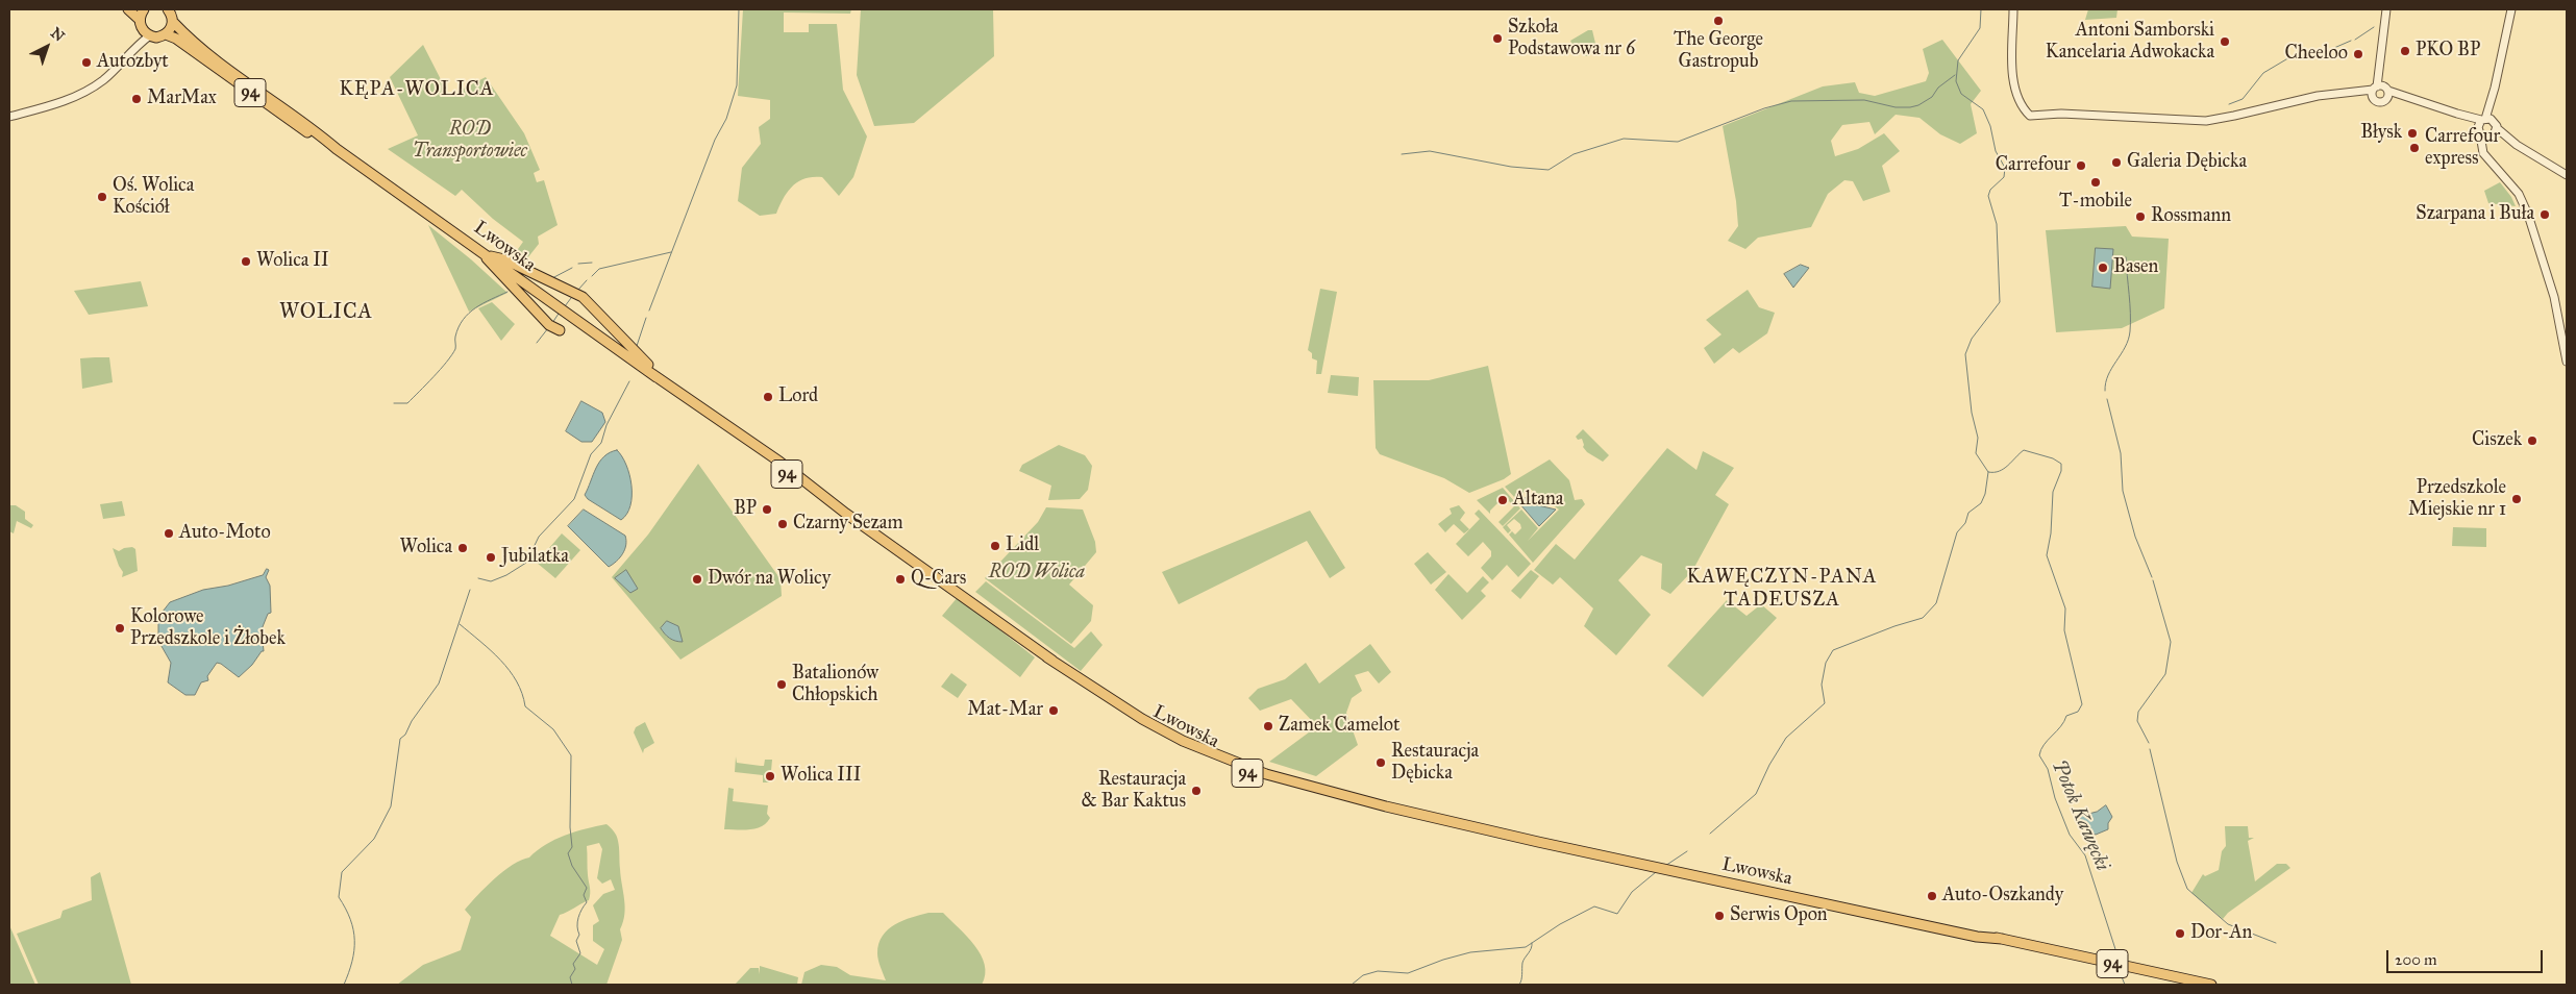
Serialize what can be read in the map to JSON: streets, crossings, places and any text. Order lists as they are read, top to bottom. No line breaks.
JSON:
{"streets":{"main road":["94","Lwowska"]},"crossings":[["94","Lwowska"]],"districts":["KĘPA-WOLICA","WOLICA","KAWĘCZYN-PANA TADEUSZA"],"water":["Potok Kawęcki"],"parks":["ROD Transportowiec","ROD Wolica"],"places":["The George Gastropub","Szkoła Podstawowa nr 6","Antoni Samborski Kancelaria Adwokacka","PKO BP","Cheeloo","Autozbyt","MarMax","Błysk","Carrefour express","Galeria Dębicka","Carrefour","T-mobile","Oś. Wolica Kościół","Szarpana i Buła","Rossmann","Wolica II","Basen","Lord","Ciszek","Przedszkole Miejskie nr 1","Altana","BP","Czarny Sezam","Auto-Moto","Lidl","Wolica","Jubilatka","Dwór na Wolicy","Q-Cars","Kolorowe Przedszkole i Żłobek","Batalionów Chłopskich","Mat-Mar","Zamek Camelot","Restauracja Dębicka","Wolica III","Restauracja & Bar Kaktus","Auto-Oszkandy","Serwis Opon","Dor-An"],"scale_bar":"200 m","north":"top right"}
